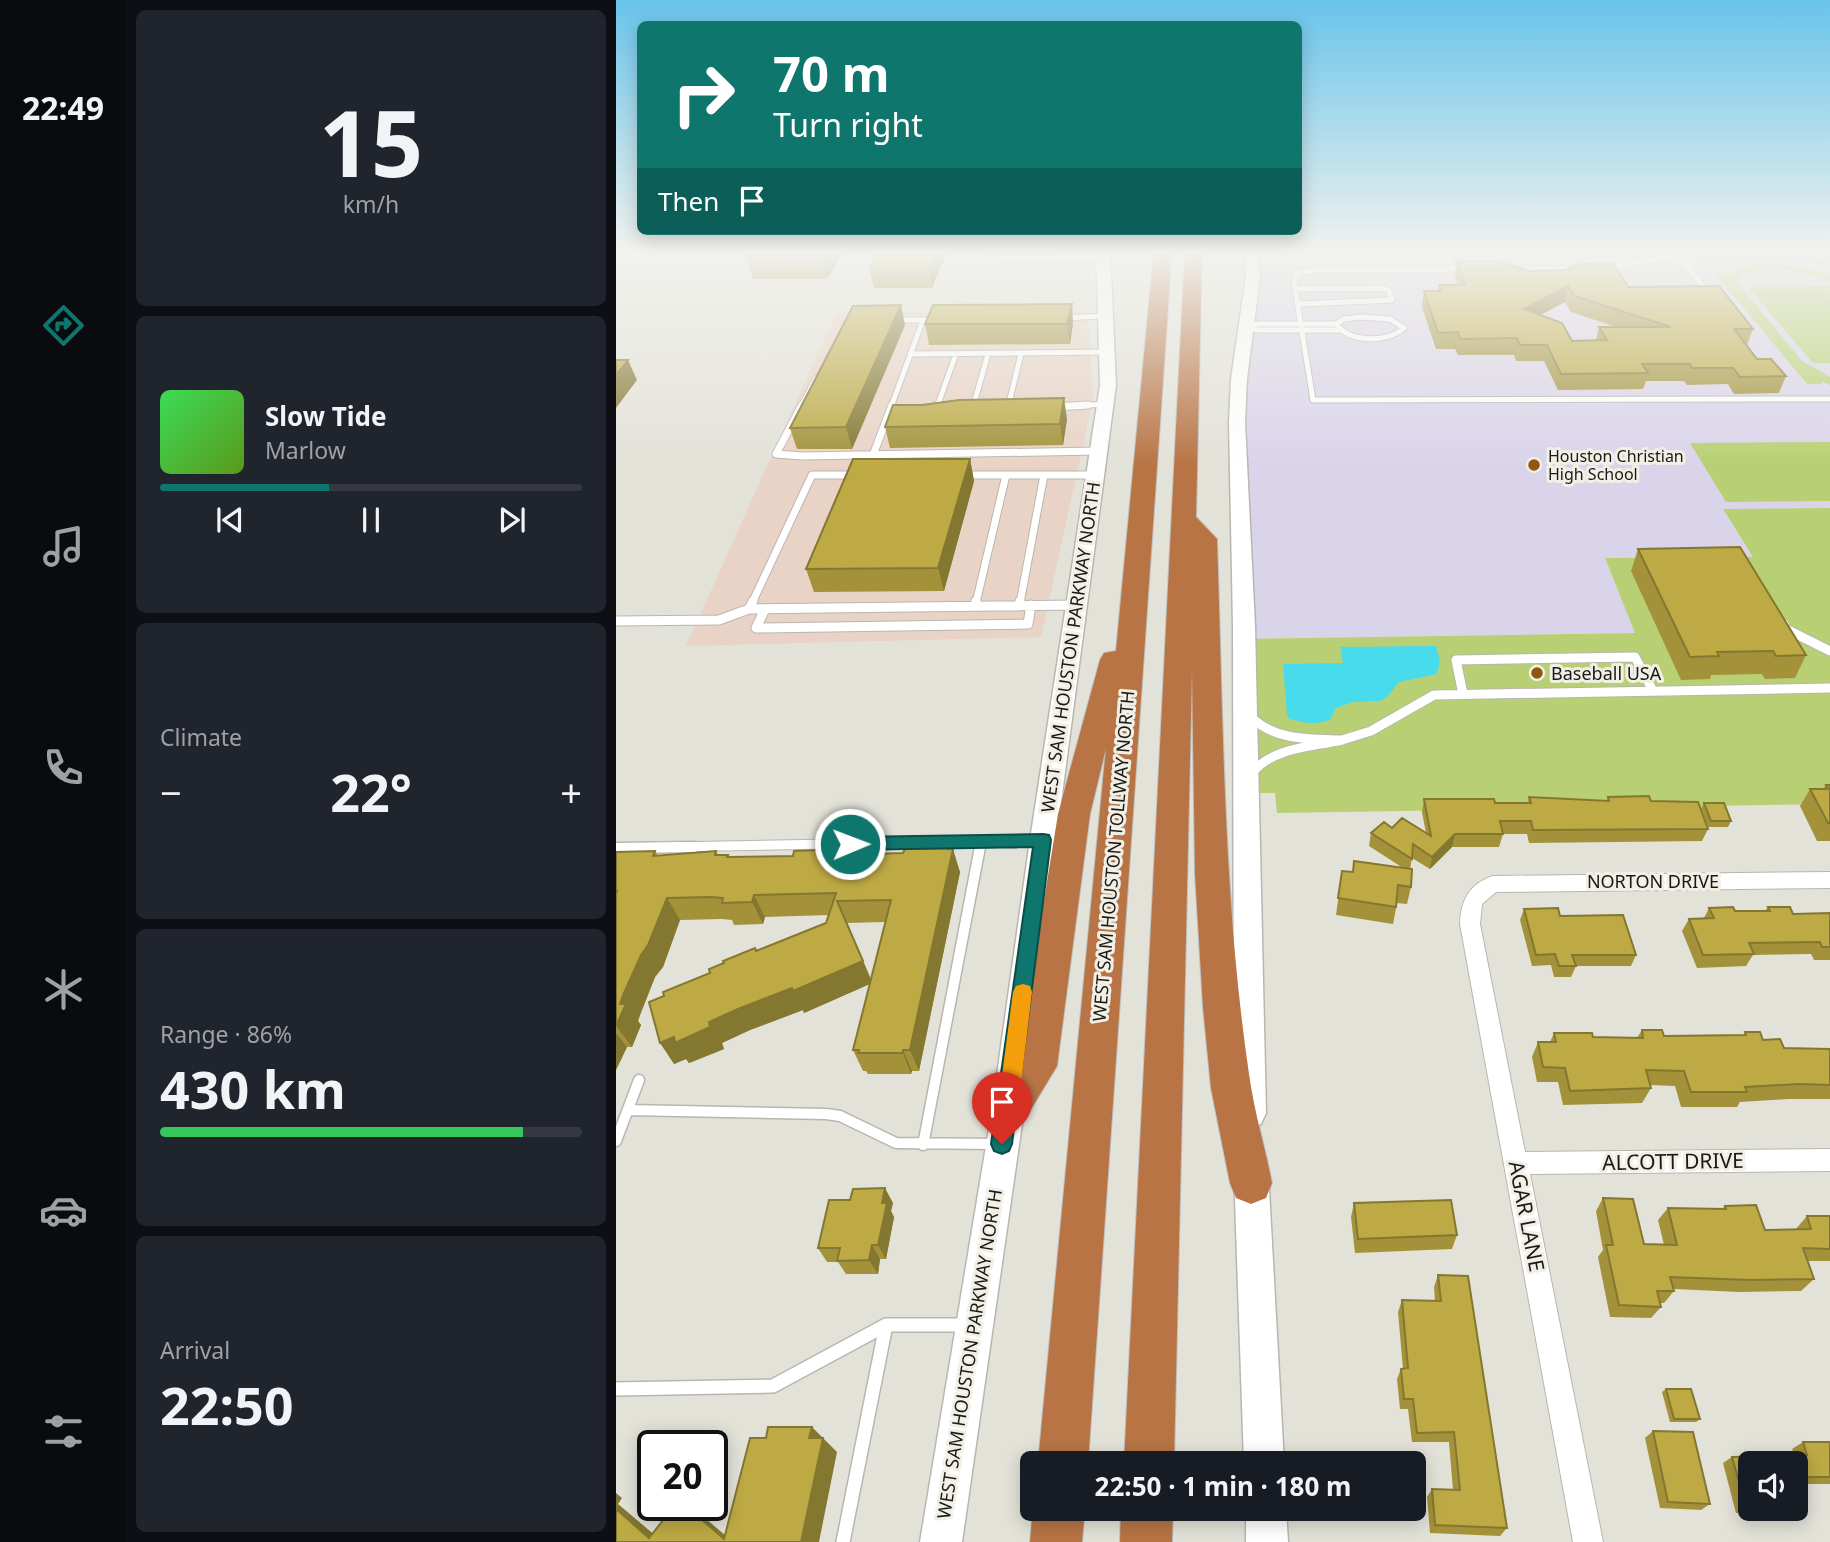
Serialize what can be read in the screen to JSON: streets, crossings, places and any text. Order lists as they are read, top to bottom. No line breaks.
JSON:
{"streets":{"highway":["WEST SAM HOUSTON TOLLWAY NORTH"],"main road":["WEST SAM HOUSTON PARKWAY NORTH"],"street":["NORTON DRIVE","ALCOTT DRIVE","AGAR LANE"]},"crossings":[["NORTON DRIVE","AGAR LANE"],["ALCOTT DRIVE","AGAR LANE"]],"places":["Houston Christian High School","Baseball USA"],"page":{"tabs":"22:49","tile":[["15","km/h"],"Climate",["Range · 86%","430 km"],["Arrival","22:50"]],"turn":["70 m","Turn right"],"then":"Then","song":["Slow Tide","Marlow"],"heat":["−","22°","+"],"limit":"20","trip":"22:50 · 1 min · 180 m"}}
